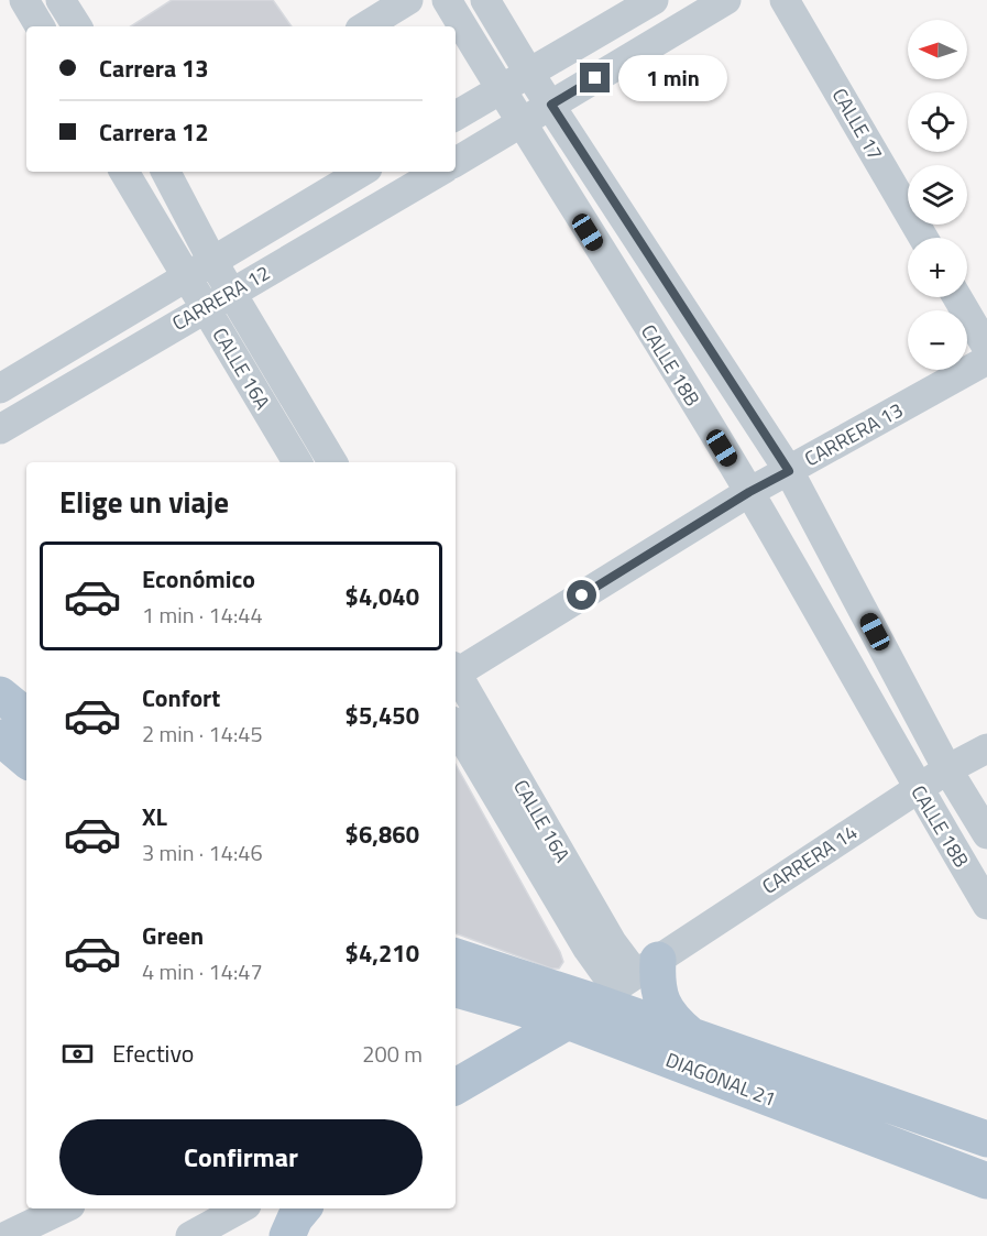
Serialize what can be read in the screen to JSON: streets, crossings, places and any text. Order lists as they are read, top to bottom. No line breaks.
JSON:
{"streets":{"main road":["DIAGONAL 21"],"street":["CALLE 17","CARRERA 12","CALLE 18B","CALLE 16A","CARRERA 13","CARRERA 14"]},"crossings":[["CARRERA 12","CALLE 16A"],["CALLE 18B","CARRERA 13"],["CALLE 18B","CARRERA 14"],["CALLE 16A","CARRERA 14"],["CALLE 16A","DIAGONAL 21"],["CARRERA 14","DIAGONAL 21"]],"north":"left","page":{"map_buttons":["+","−"],"banner":["Carrera 13","Carrera 12"],"bubble":"1 min","heading":"Elige un viaje","list":[{"name":"Económico","note":"1 min · 14:44","value":"$4,040"},{"name":"Confort","note":"2 min · 14:45","value":"$5,450"},{"name":"XL","note":"3 min · 14:46","value":"$6,860"},{"name":"Green","note":"4 min · 14:47","value":"$4,210"}],"pay":["Efectivo","200 m"],"buttons":"Confirmar"}}
